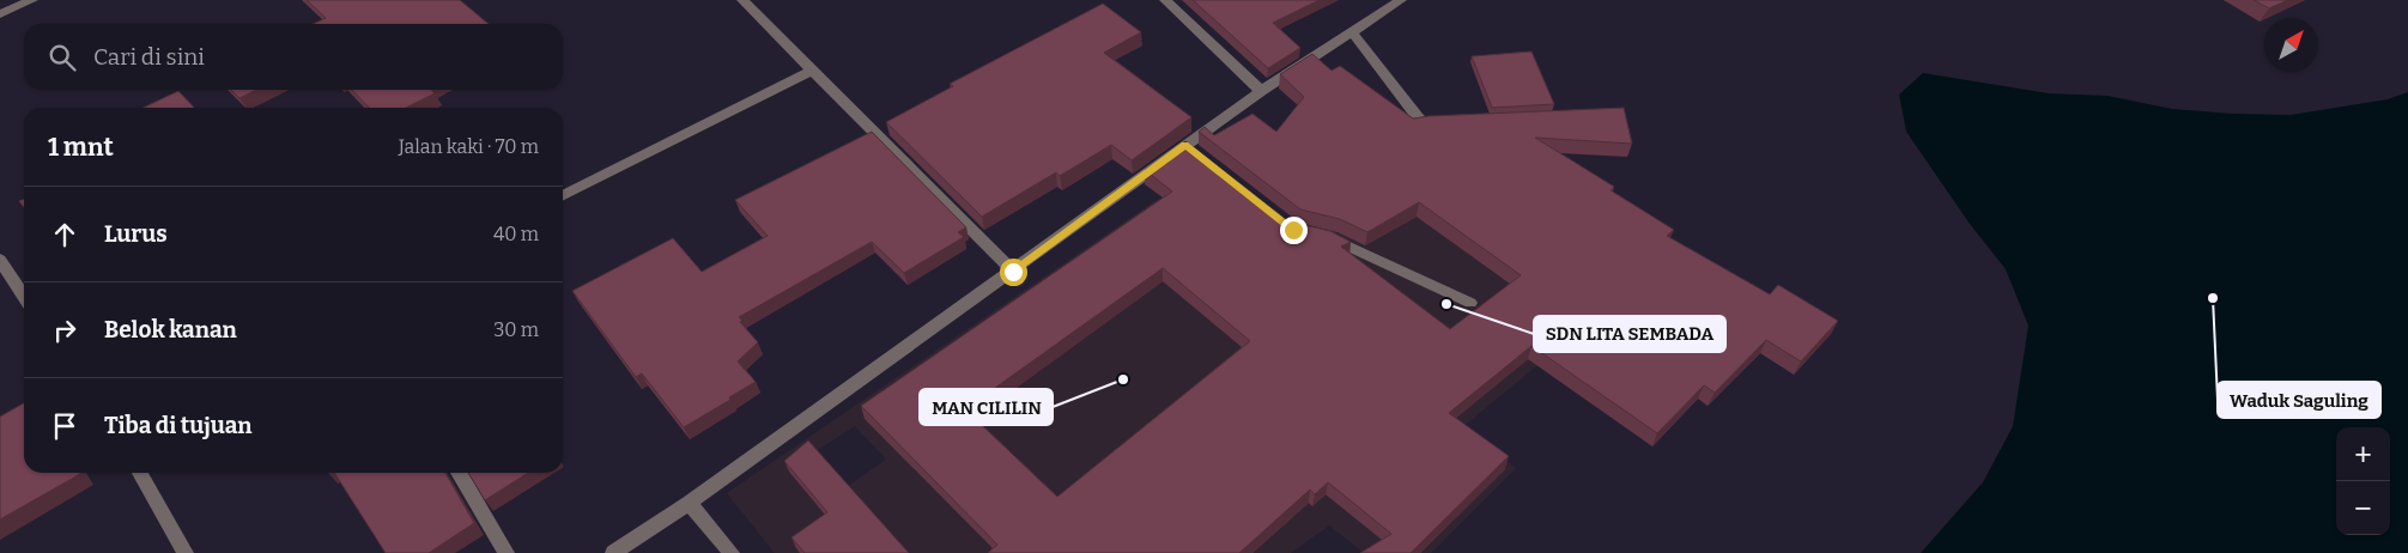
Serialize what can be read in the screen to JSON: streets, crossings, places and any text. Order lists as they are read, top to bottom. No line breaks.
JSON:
{"places":["Waduk Saguling","SDN LITA SEMBADA","MAN CILILIN"],"north":"top right","page":{"search":"Cari di sini","heading":["1 mnt","Jalan kaki · 70 m"],"list":[["Lurus","40 m"],["Belok kanan","30 m"],"Tiba di tujuan"],"map_buttons":["+","−"]}}
